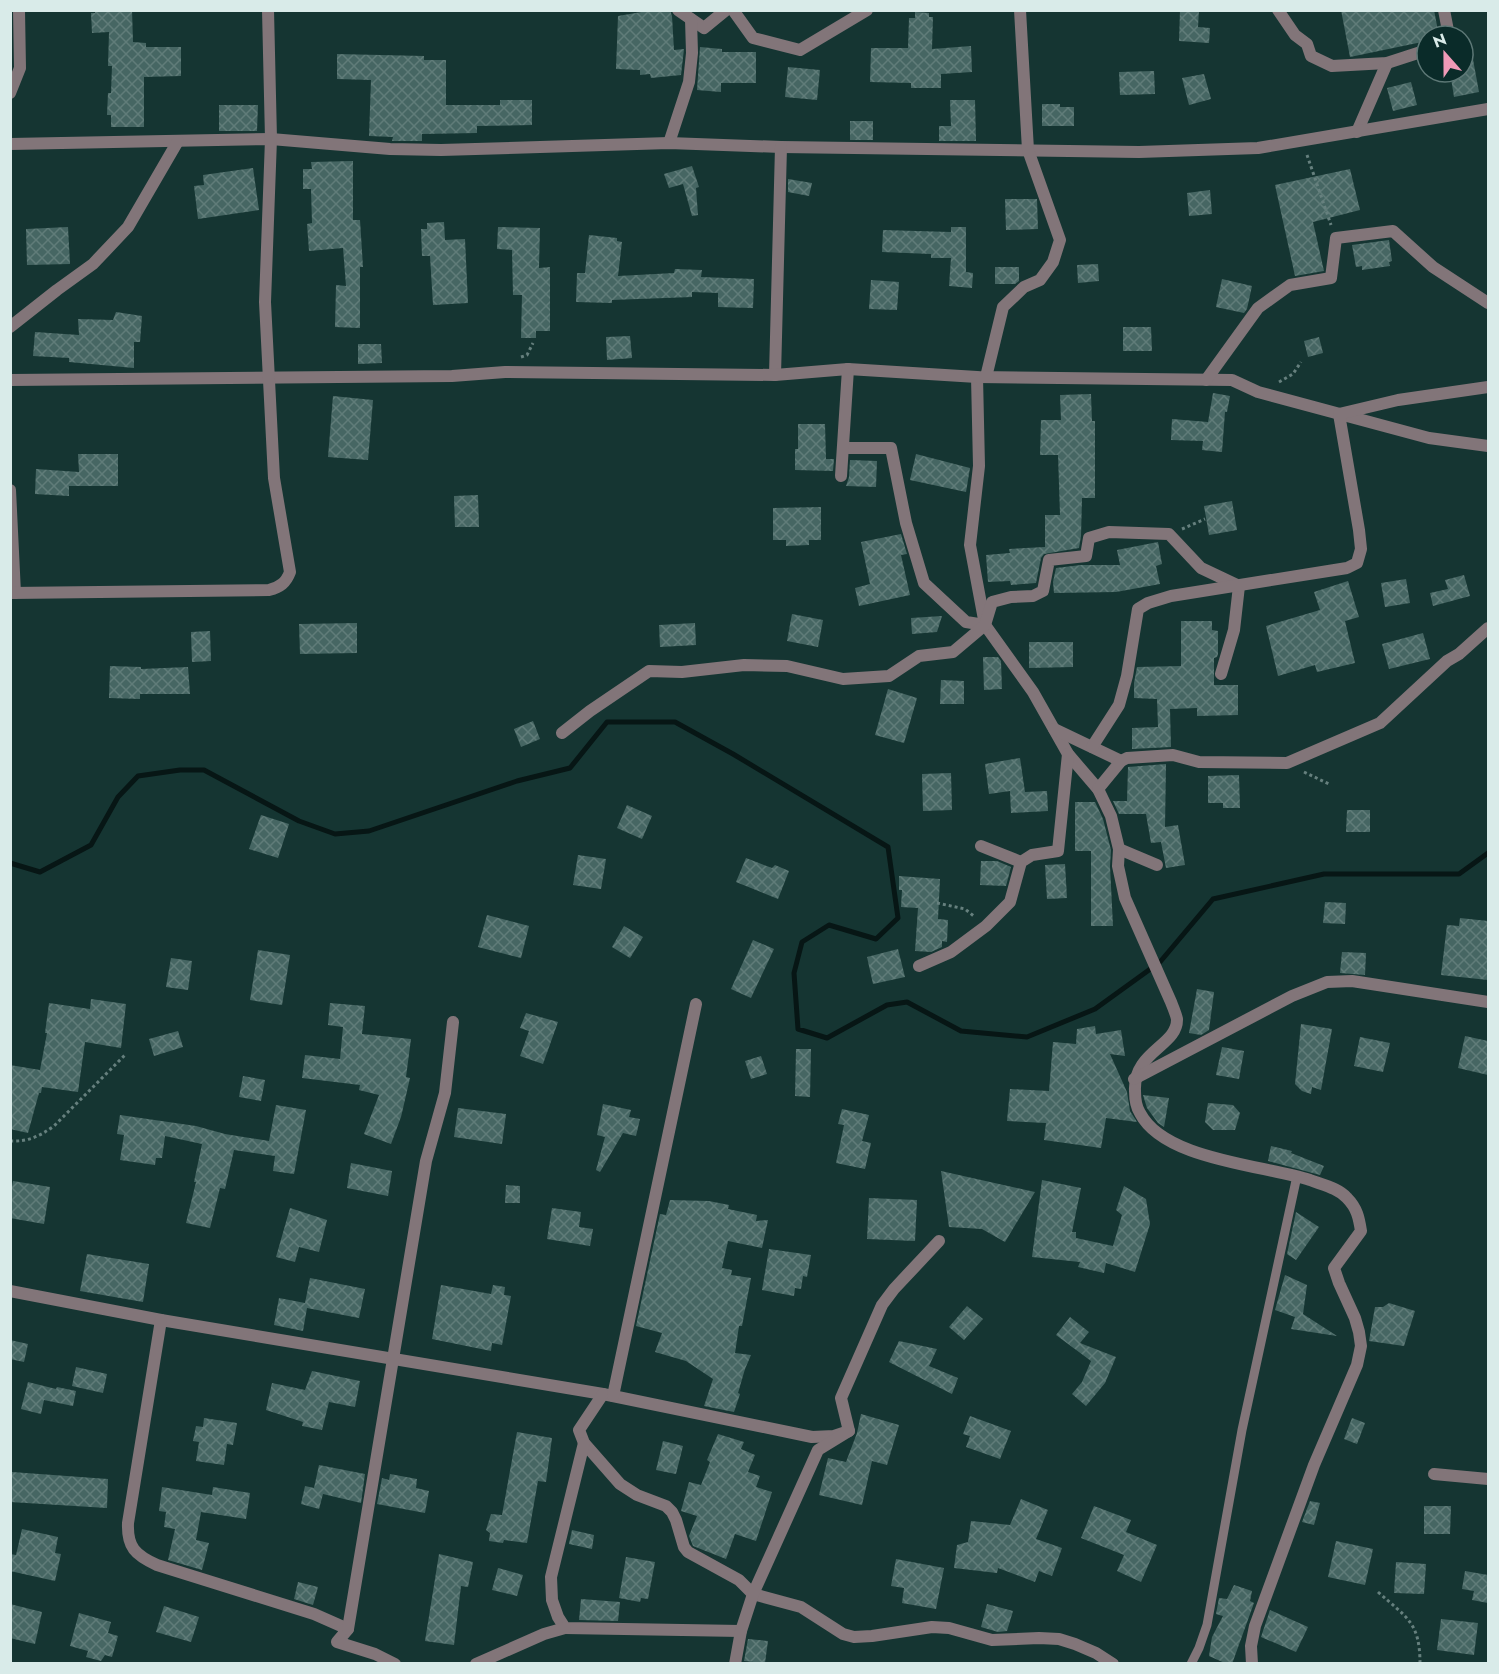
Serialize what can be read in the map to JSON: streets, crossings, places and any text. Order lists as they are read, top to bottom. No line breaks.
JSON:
{"north":"top"}
